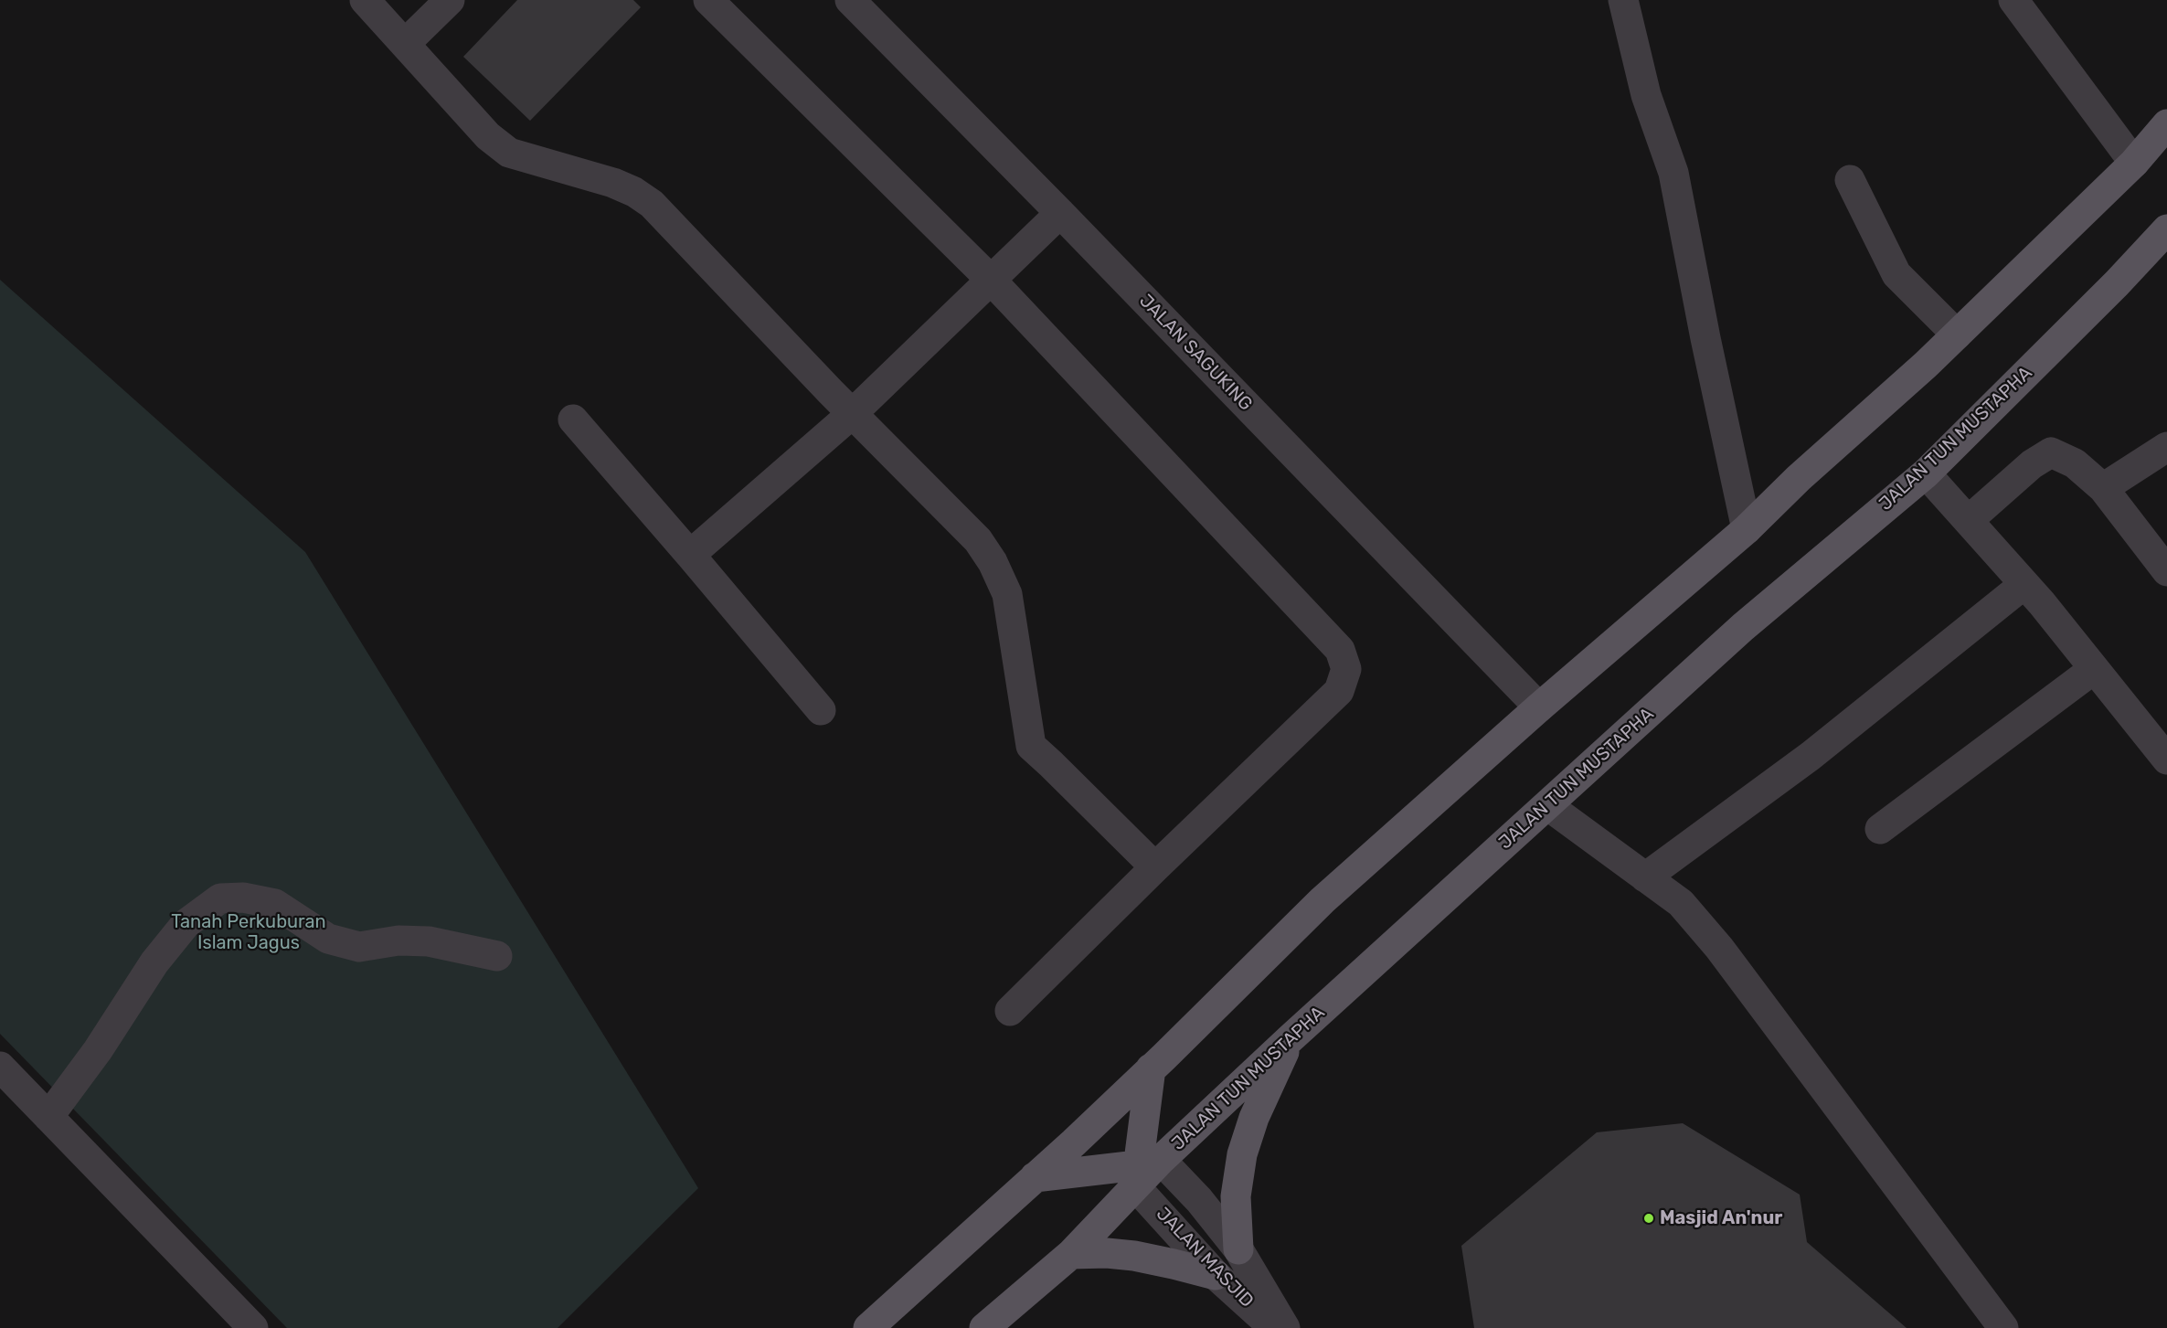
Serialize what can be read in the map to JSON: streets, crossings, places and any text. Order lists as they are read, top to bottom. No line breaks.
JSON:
{"streets":{"main road":["JALAN TUN MUSTAPHA"],"street":["JALAN SAGUKING","JALAN MASJID"]},"crossings":[["JALAN TUN MUSTAPHA","JALAN MASJID"]],"parks":["Tanah Perkuburan Islam Jagus"],"places":["Masjid An'nur"]}
